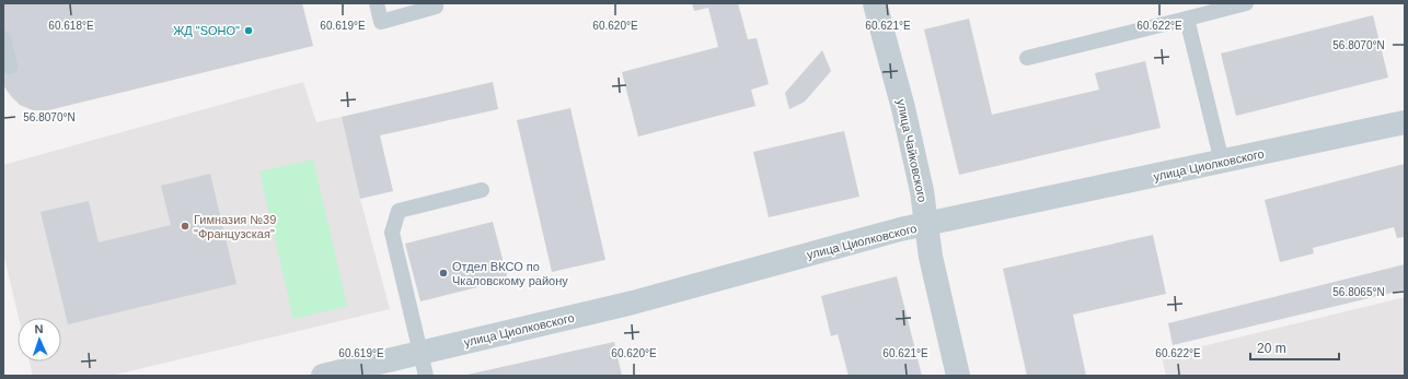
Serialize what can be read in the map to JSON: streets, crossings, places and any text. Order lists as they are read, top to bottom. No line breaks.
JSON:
{"streets":{"street":["улица Чайковского","улица Циолковского"]},"crossings":[["улица Чайковского","улица Циолковского"]],"places":["ЖД \"SOHO\"","Гимназия №39 \"Французская\"","Отдел ВКСО по Чкаловскому району"],"scale_bar":"20 m","north":"top","coordinates":["60.618°E","60.619°E","60.620°E","60.621°E","60.622°E","56.8070°N","56.8065°N"]}
